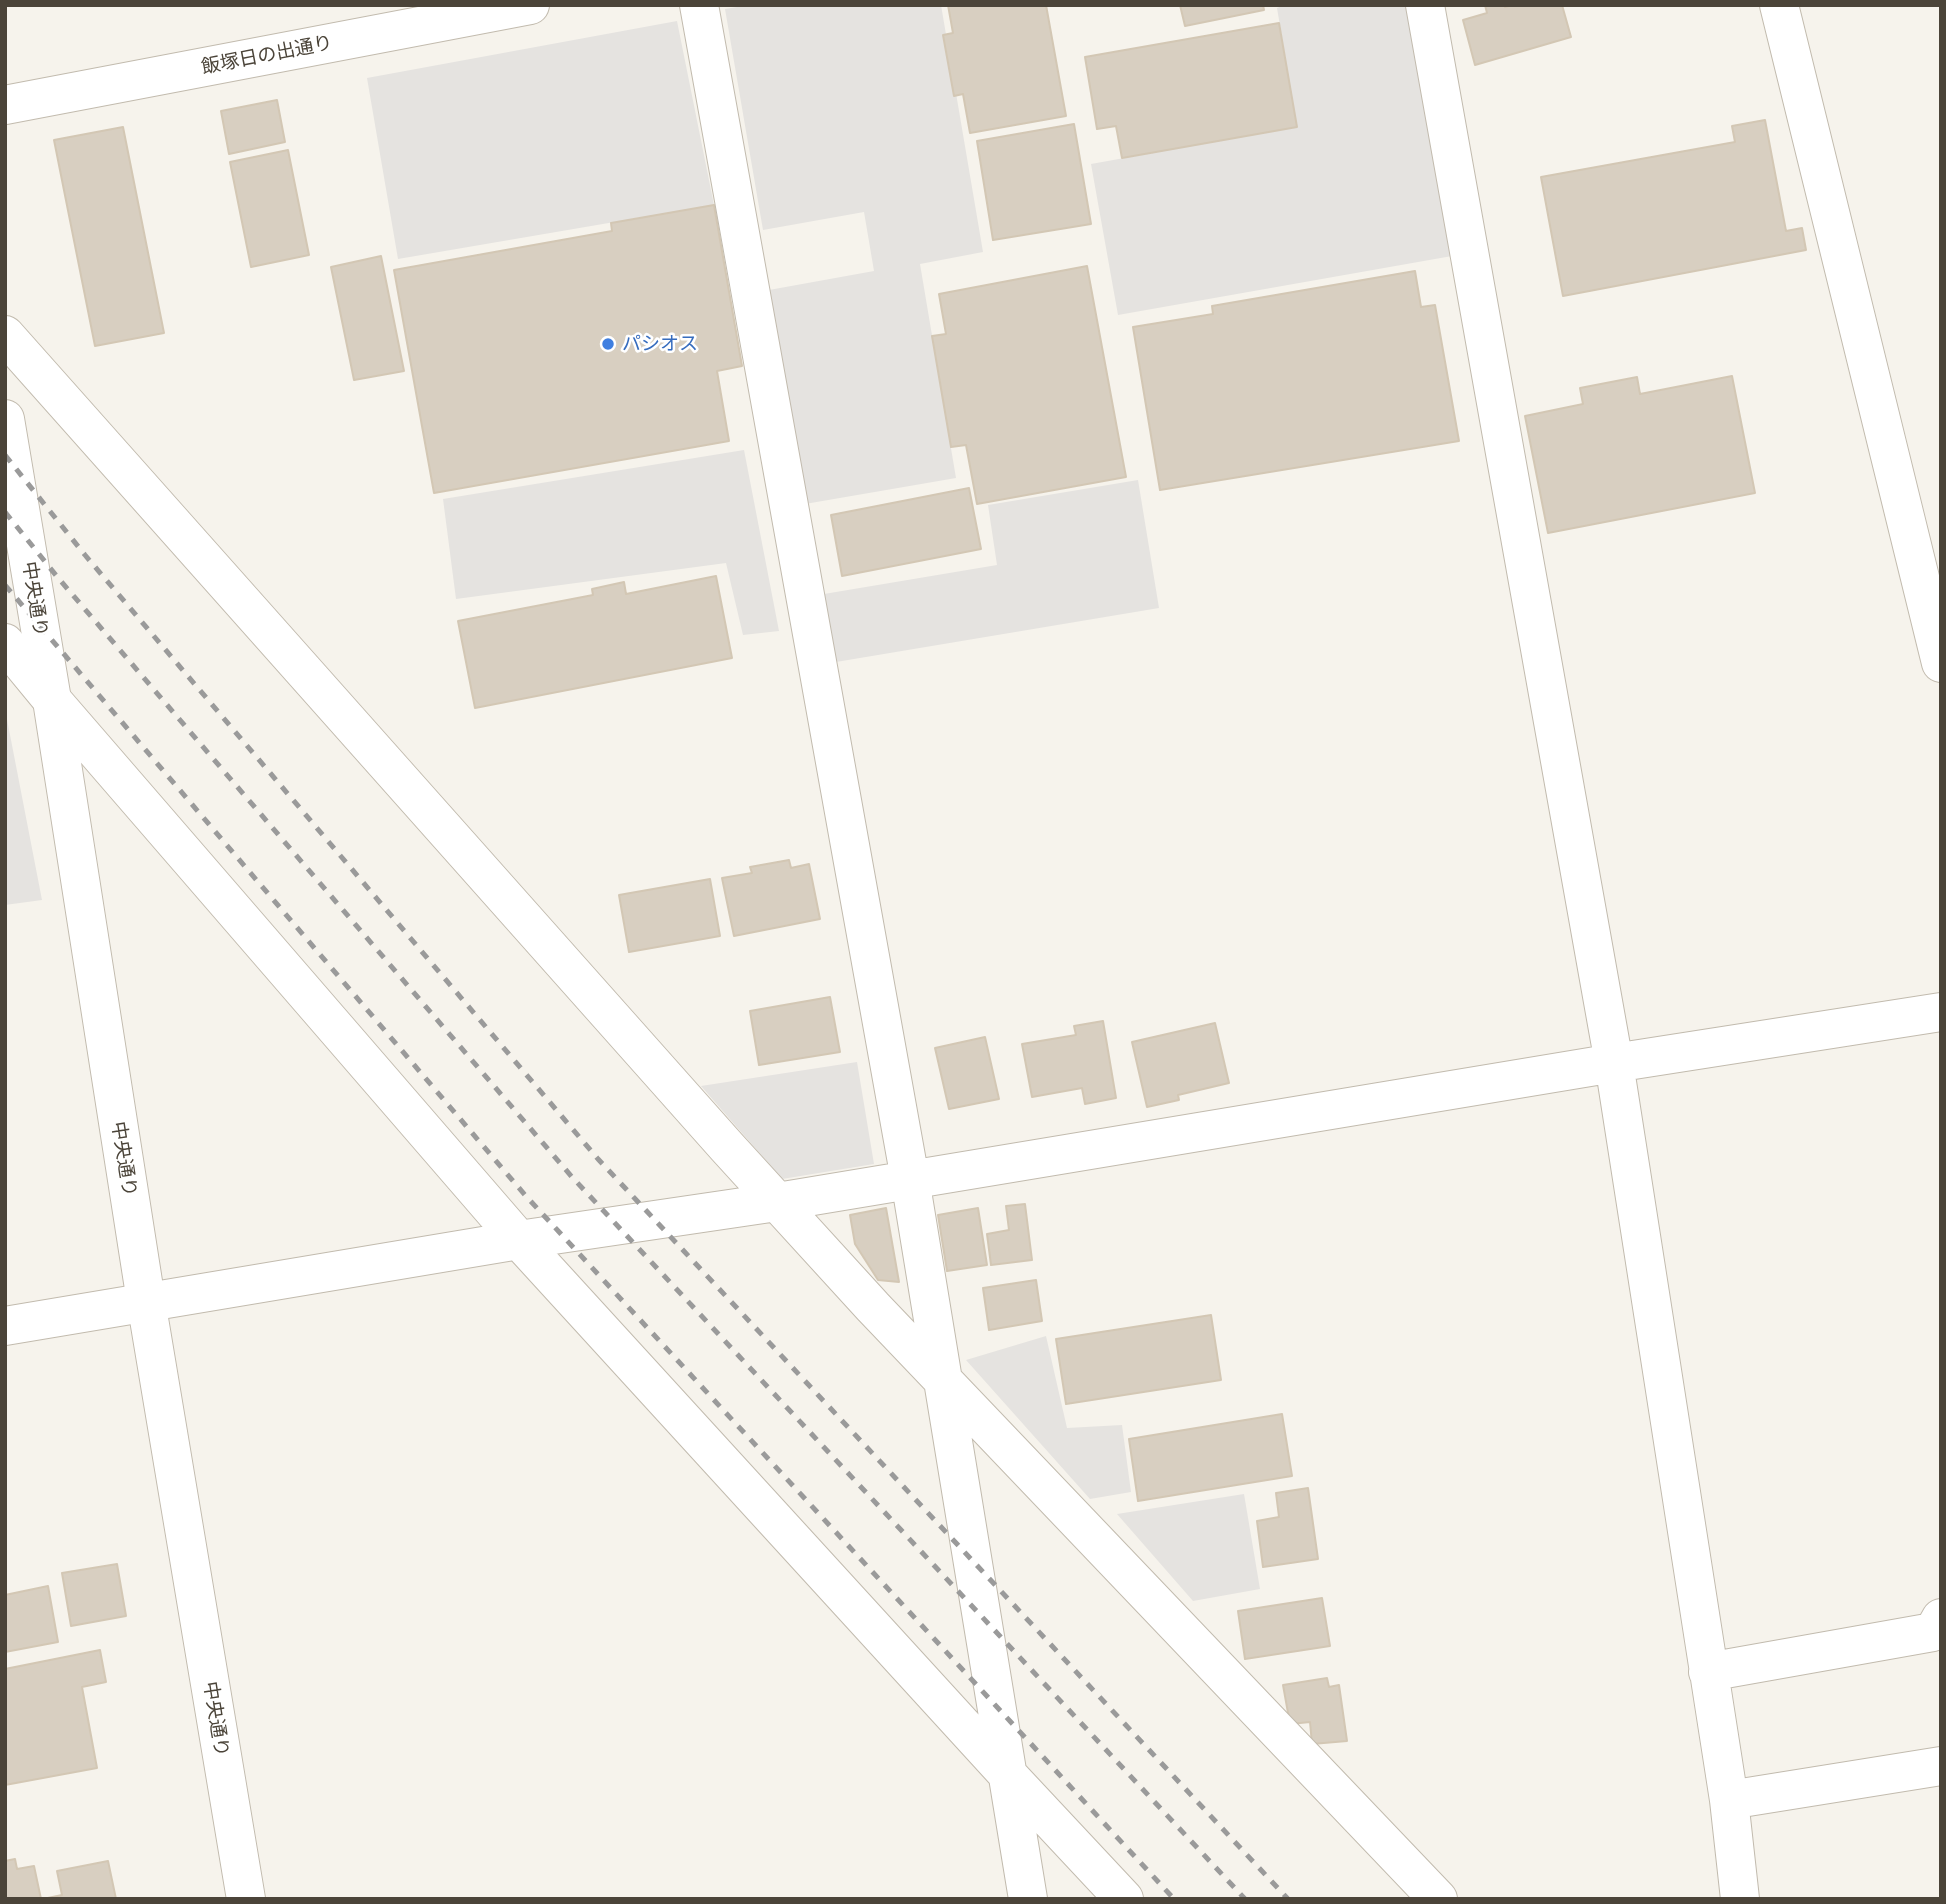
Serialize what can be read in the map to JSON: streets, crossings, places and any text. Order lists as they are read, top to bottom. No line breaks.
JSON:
{"streets":{"street":["飯塚日の出通り","中央通り"]},"places":["パシオス"]}
